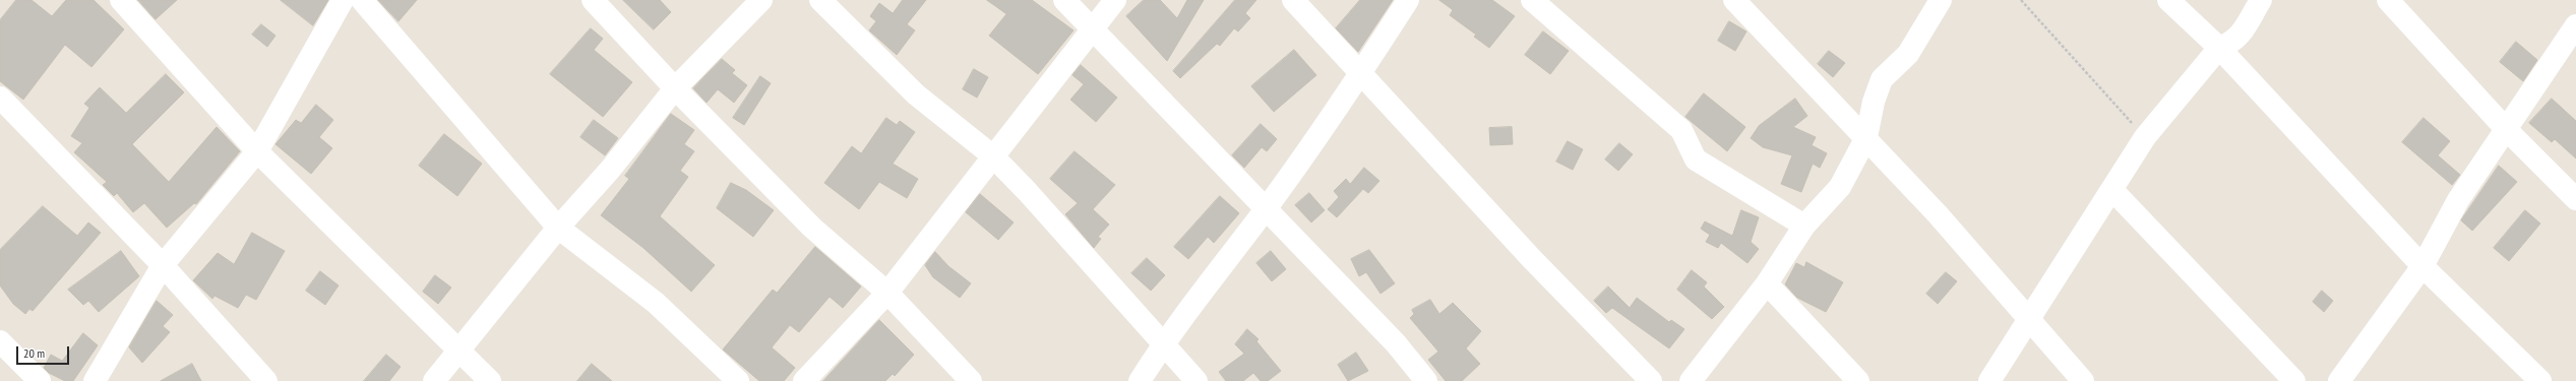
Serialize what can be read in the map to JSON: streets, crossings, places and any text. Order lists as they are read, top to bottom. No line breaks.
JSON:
{"scale_bar":"20 m"}
